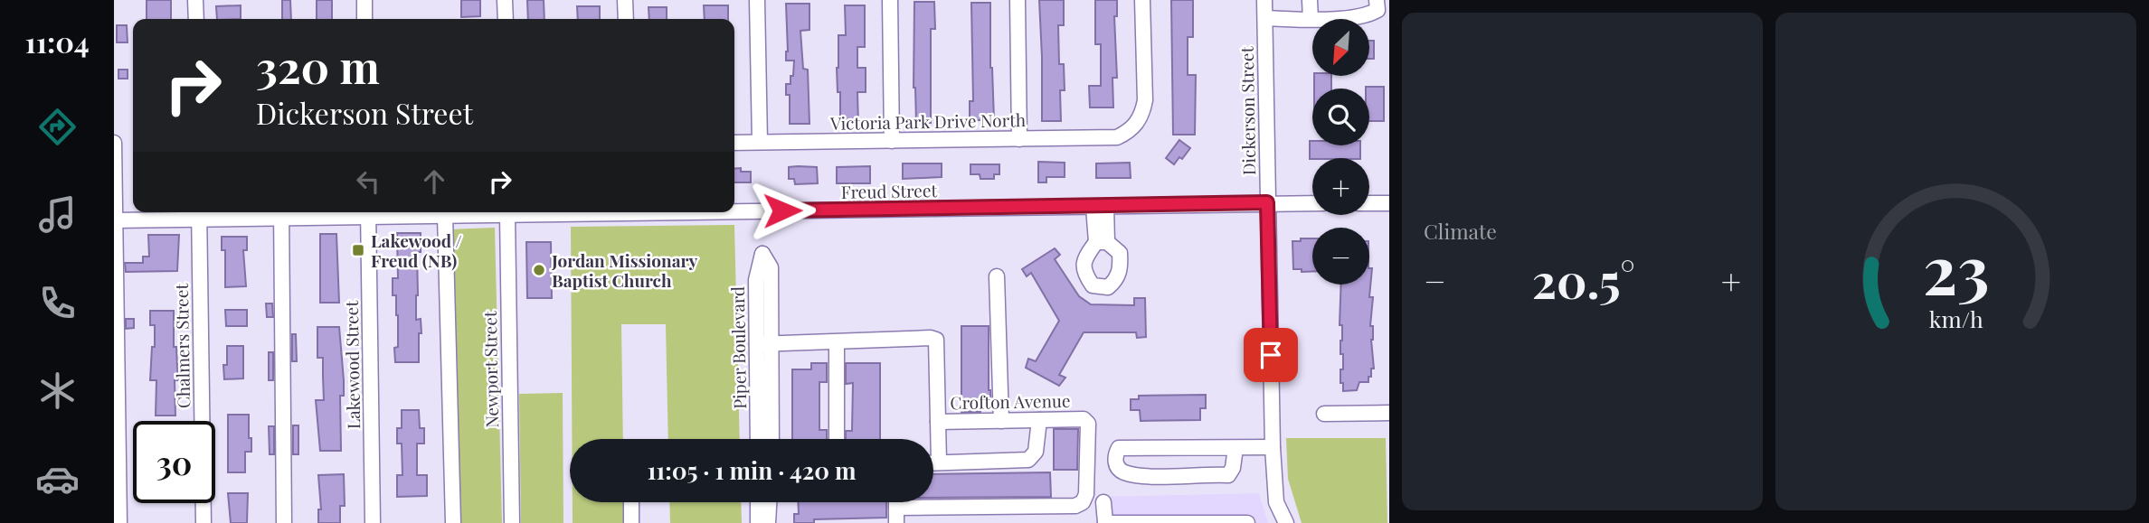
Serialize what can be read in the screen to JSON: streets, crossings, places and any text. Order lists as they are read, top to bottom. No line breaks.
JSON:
{"streets":{"street":["Dickerson Street","Victoria Park Drive North","Freud Street","Chalmers Street","Piper Boulevard","Lakewood Street","Newport Street","Crofton Avenue"]},"crossings":[["Dickerson Street","Freud Street"],["Freud Street","Chalmers Street"],["Freud Street","Lakewood Street"],["Freud Street","Newport Street"]],"places":{"transit":["Lakewood / Freud (NB)"],"other":["Jordan Missionary Baptist Church"]},"north":"bottom left","page":{"tabs":"11:04","tile":"Climate","map_buttons":["+","−"],"turn":["320 m","Dickerson Street"],"heat":["−","20.5°","+"],"limit":"30","trip":"11:05 · 1 min · 420 m","gauge":["23","km/h"]}}
